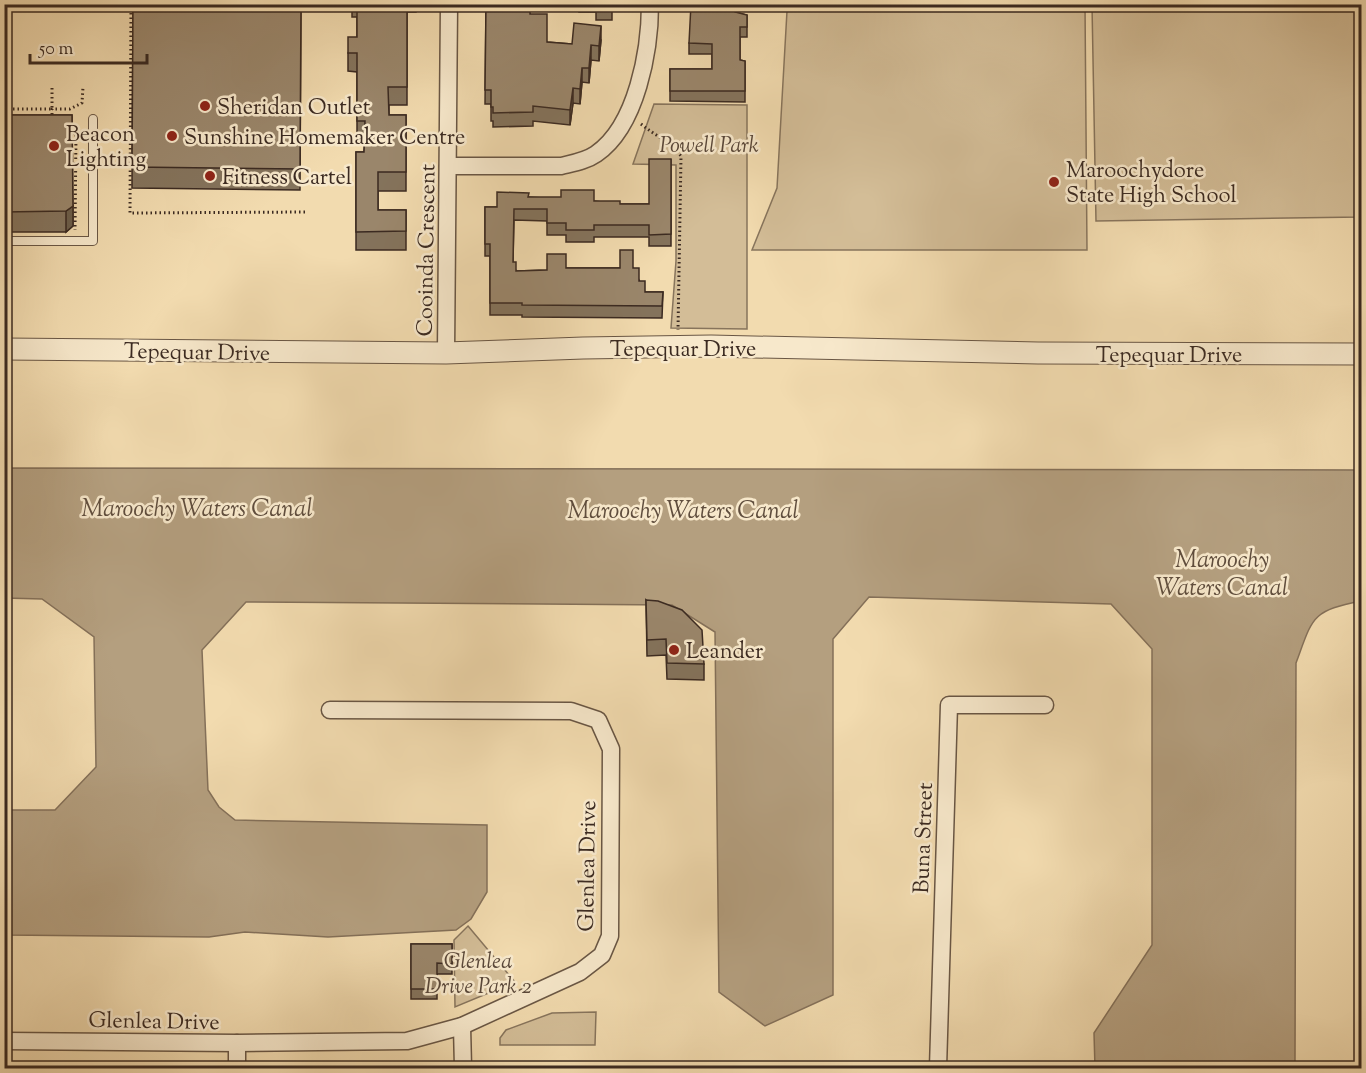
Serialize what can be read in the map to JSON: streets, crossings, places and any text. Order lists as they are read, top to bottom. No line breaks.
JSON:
{"streets":{"street":["Cooinda Crescent","Tepequar Drive","Buna Street","Glenlea Drive"]},"crossings":[["Cooinda Crescent","Tepequar Drive"]],"water":["Maroochy Waters Canal"],"parks":["Powell Park","Glenlea Drive Park 2"],"places":["Sheridan Outlet","Sunshine Homemaker Centre","Beacon Lighting","Fitness Cartel","Maroochydore State High School","Leander"],"scale_bar":"50 m"}
